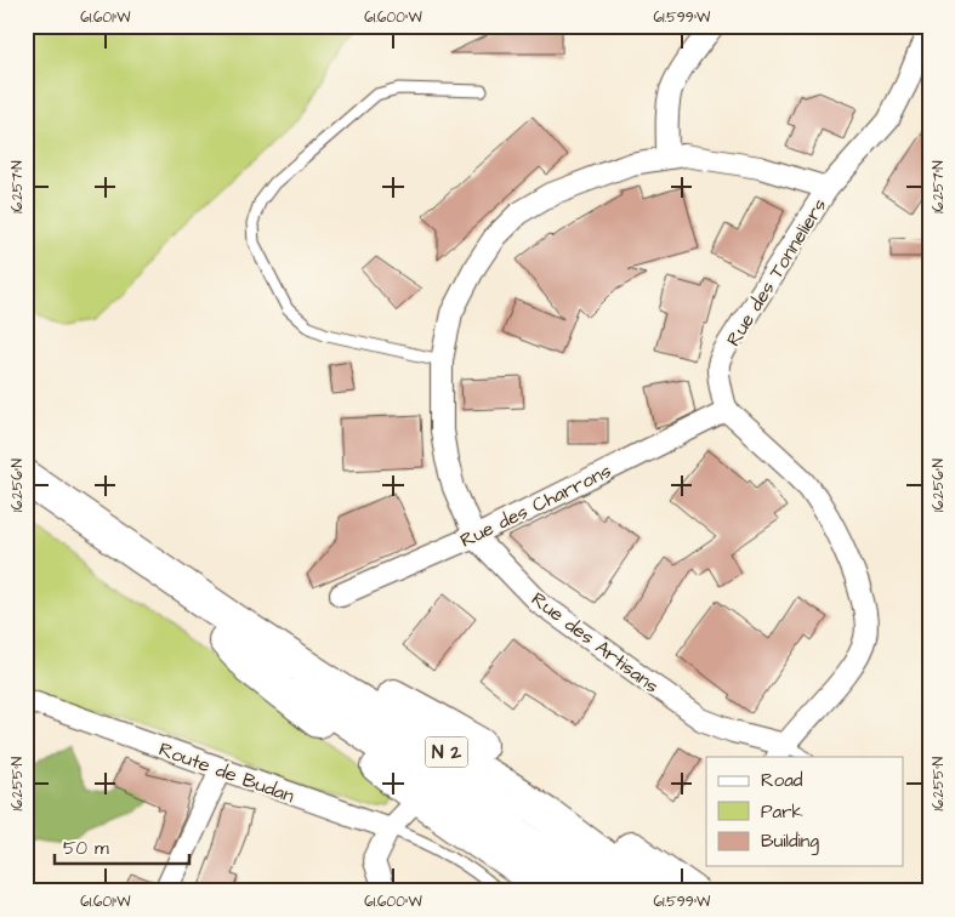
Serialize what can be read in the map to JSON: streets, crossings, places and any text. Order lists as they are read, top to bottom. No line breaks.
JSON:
{"streets":{"highway":["N 2"],"street":["Rue des Tonneliers","Rue des Charrons","Rue des Artisans","Route de Budan"]},"crossings":[["Rue des Tonneliers","Rue des Charrons"],["Rue des Tonneliers","Rue des Artisans"],["Rue des Charrons","Rue des Artisans"]],"legend":["Road","Park","Building"],"scale_bar":"50 m","coordinates":["61.601°W","61.600°W","61.599°W","16.257°N","16.256°N","16.255°N"]}
